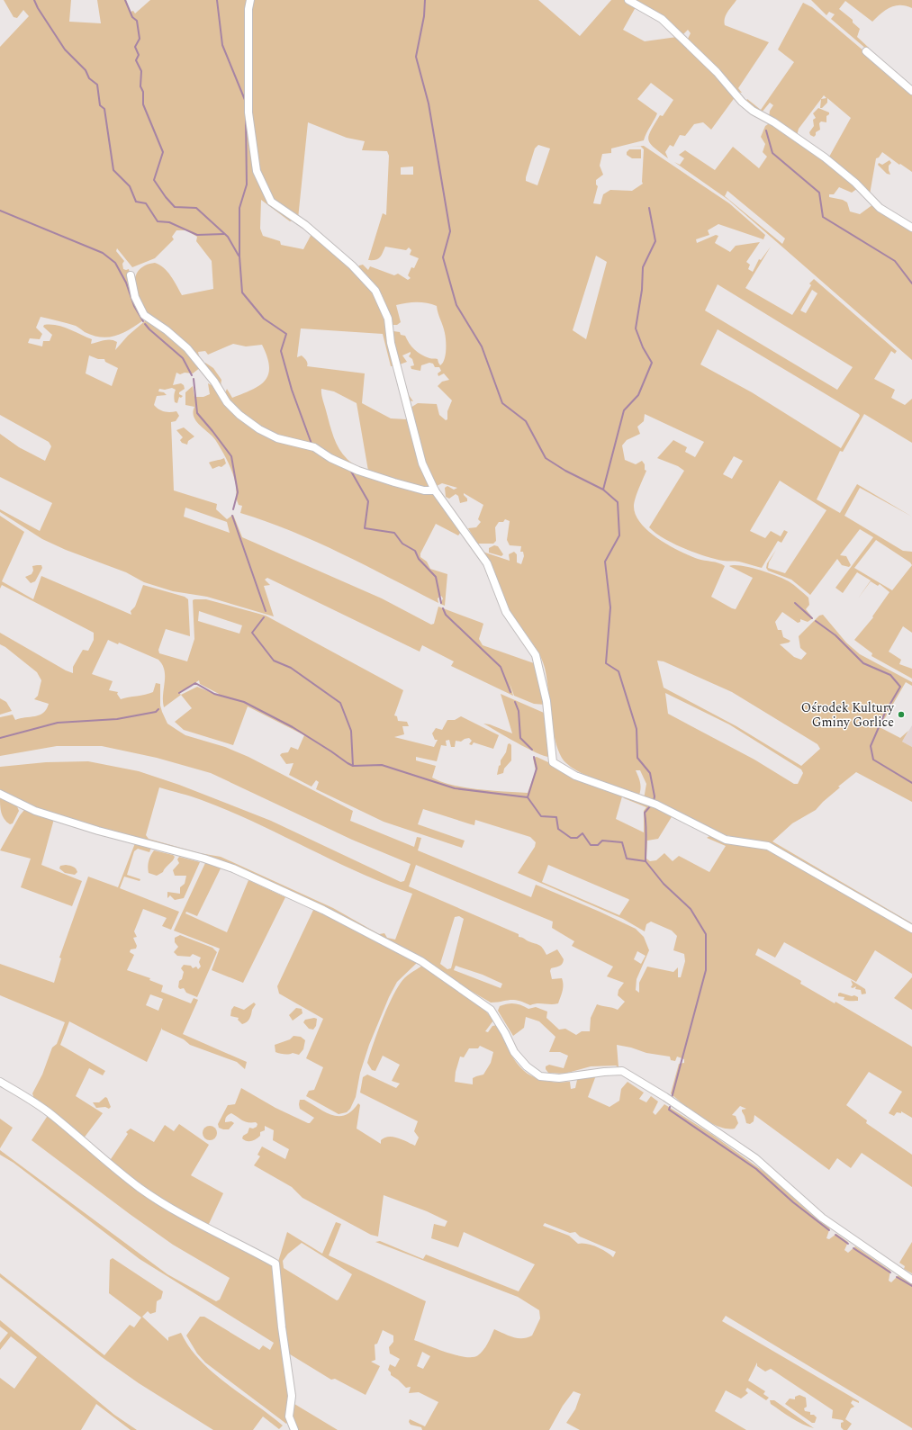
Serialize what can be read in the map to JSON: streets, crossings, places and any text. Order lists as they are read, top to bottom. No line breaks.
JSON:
{"places":["Ośrodek Kultury Gminy Gorlice"]}
